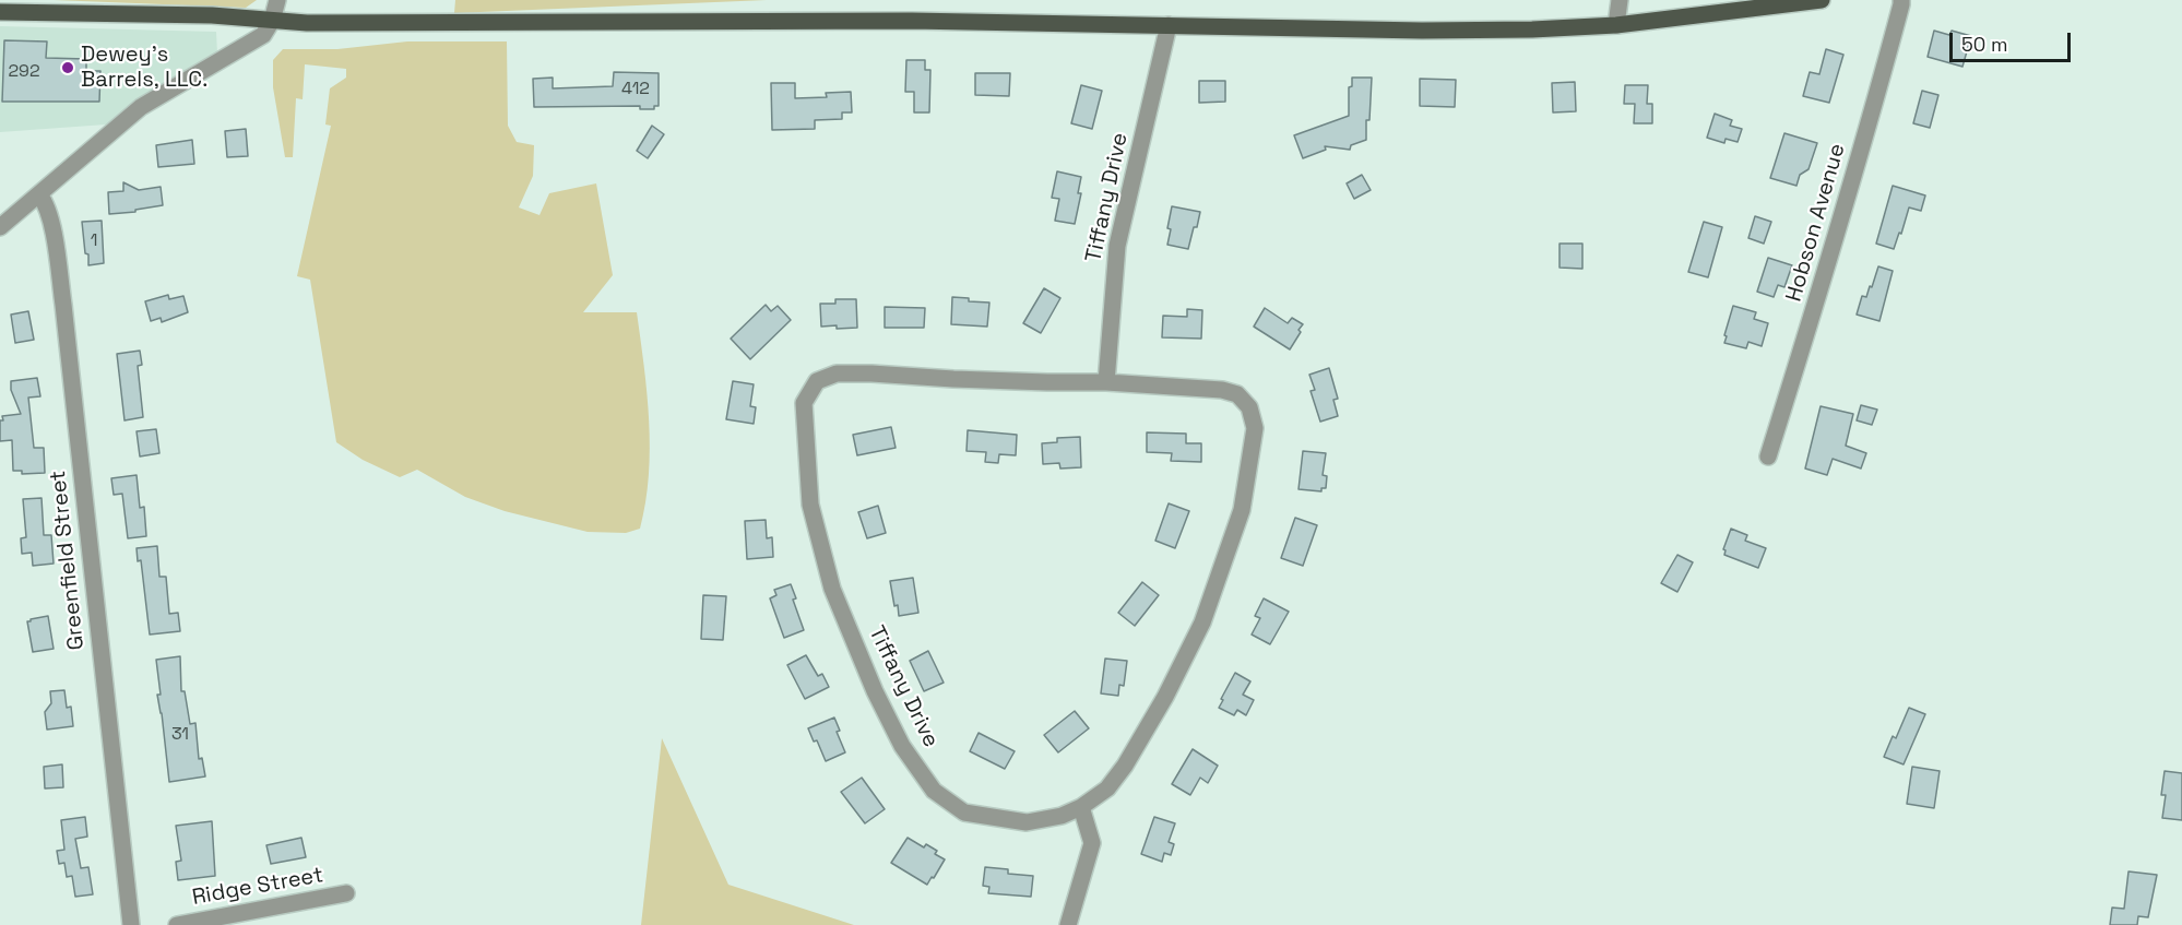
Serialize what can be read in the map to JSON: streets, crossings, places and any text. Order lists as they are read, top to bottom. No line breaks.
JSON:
{"streets":{"street":["Tiffany Drive","Hobson Avenue","Greenfield Street","Ridge Street"]},"places":["Dewey's Barrels, LLC."],"house_numbers":["292","412","1","31"],"scale_bar":"50 m"}
